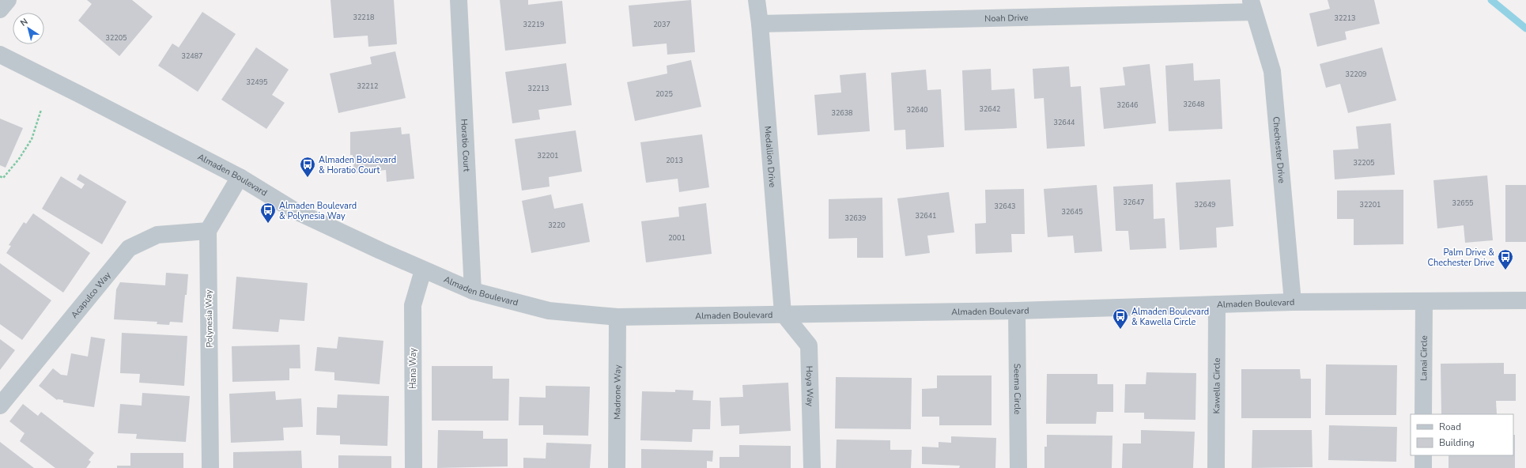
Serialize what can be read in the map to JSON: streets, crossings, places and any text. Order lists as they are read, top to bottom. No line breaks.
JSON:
{"streets":{"street":["Noah Drive","Horatio Court","Chechester Drive","Medallion Drive","Almaden Boulevard","Acapulco Way","Polynesia Way","Lanai Circle","Hana Way","Hoya Way","Kawella Circle","Seema Circle","Madrone Way"]},"crossings":[["Noah Drive","Chechester Drive"],["Noah Drive","Medallion Drive"],["Horatio Court","Almaden Boulevard"],["Chechester Drive","Almaden Boulevard"],["Medallion Drive","Almaden Boulevard"],["Medallion Drive","Hoya Way"],["Almaden Boulevard","Lanai Circle"],["Almaden Boulevard","Hana Way"],["Almaden Boulevard","Hoya Way"],["Almaden Boulevard","Kawella Circle"],["Almaden Boulevard","Seema Circle"],["Almaden Boulevard","Madrone Way"],["Acapulco Way","Polynesia Way"]],"places":{"bus stop":["Almaden Boulevard & Horatio Court","Almaden Boulevard & Polynesia Way","Palm Drive & Chechester Drive","Almaden Boulevard & Kawella Circle"]},"house_numbers":["32218","32213","32219","2037","32205","32487","32209","32495","32212","32213","2025","32648","32646","32642","32640","32638","32644","32201","2013","32205","32647","32655","32649","32201","32643","32645","32641","32639","3220","2001"],"legend":["Road","Building"],"north":"top left"}
